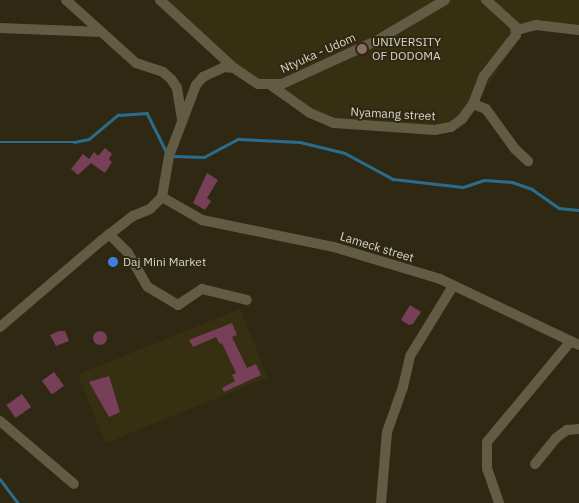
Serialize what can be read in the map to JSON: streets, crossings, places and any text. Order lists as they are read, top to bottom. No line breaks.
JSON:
{"streets":{"street":["Ntyuka - Udom","Nyamang street","Lameck street"]},"crossings":[["Ntyuka - Udom","Nyamang street"]],"places":["UNIVERSITY OF DODOMA","Daj Mini Market"]}
